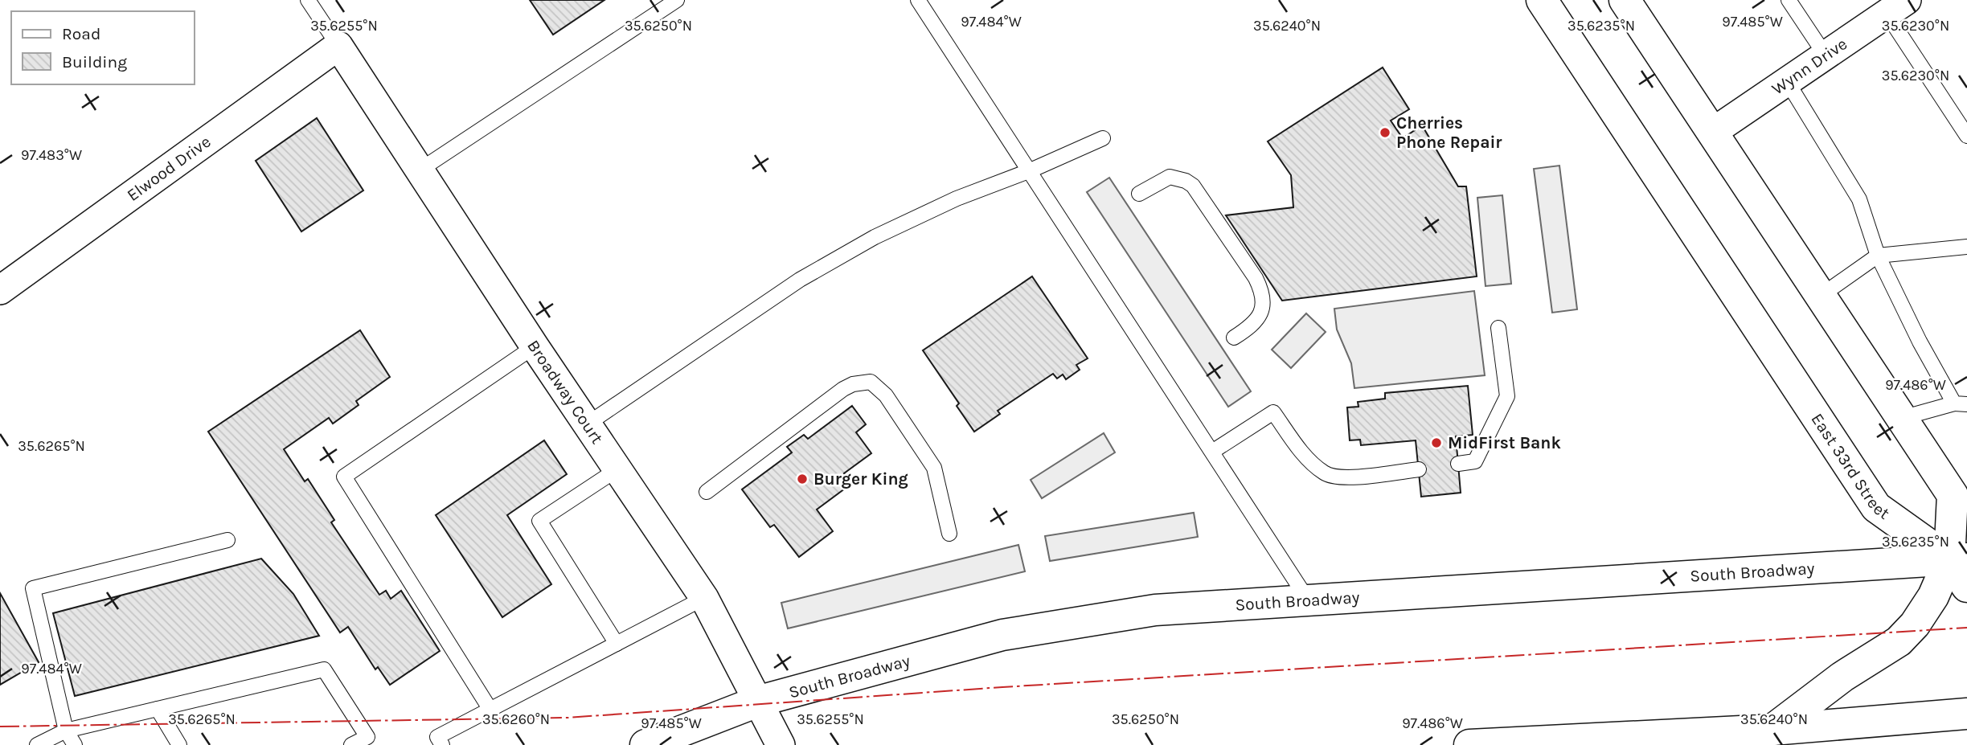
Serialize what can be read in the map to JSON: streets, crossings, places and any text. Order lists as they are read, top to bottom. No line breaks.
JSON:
{"streets":{"main road":["East 33rd Street","South Broadway"],"street":["Wynn Drive","Elwood Drive","Broadway Court"]},"crossings":[["Elwood Drive","Broadway Court"],["Broadway Court","South Broadway"],["East 33rd Street","South Broadway"]],"places":["Cherries Phone Repair","MidFirst Bank","Burger King"],"legend":["Road","Building"],"coordinates":["97.484°W","97.485°W","35.6255°N","35.6250°N","35.6240°N","35.6235°N","35.6230°N","97.483°W","97.486°W","35.6265°N","35.6260°N"]}
